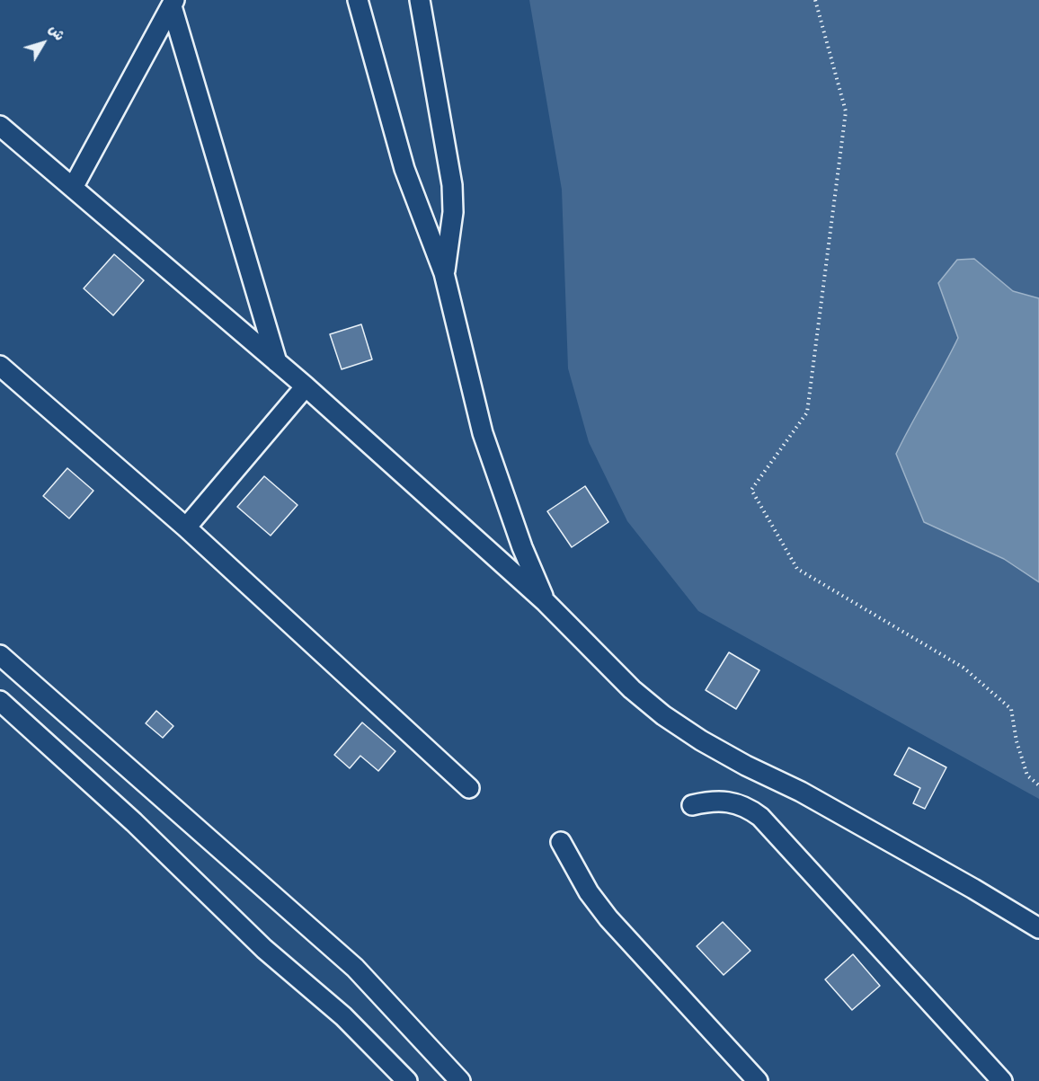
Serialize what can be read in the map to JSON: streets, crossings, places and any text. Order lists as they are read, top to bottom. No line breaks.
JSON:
{"north":"top right"}
